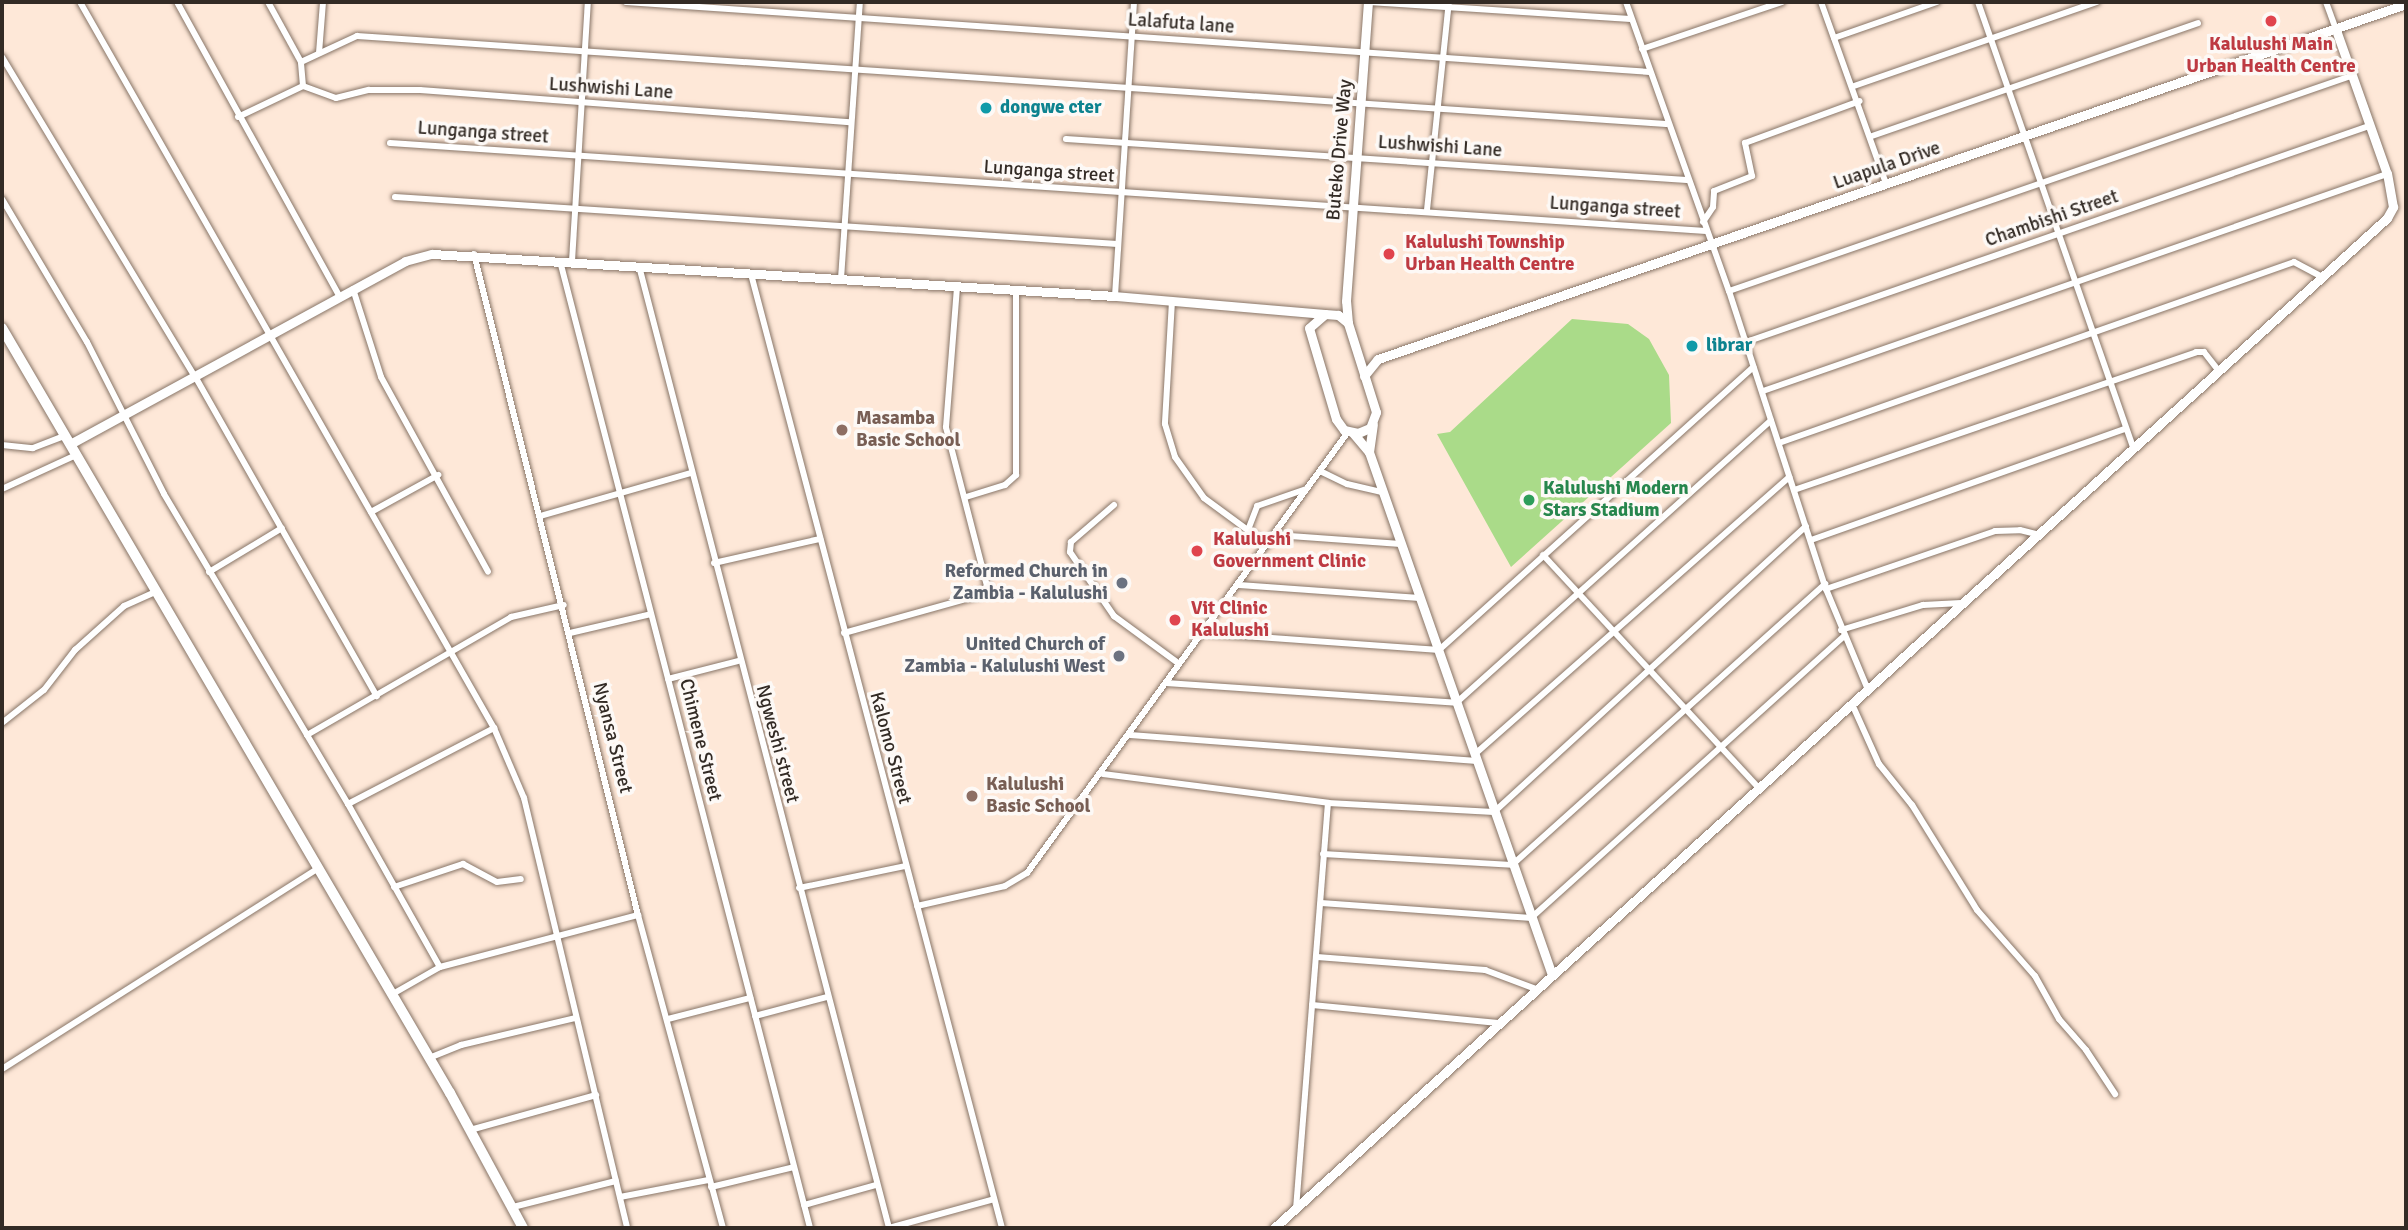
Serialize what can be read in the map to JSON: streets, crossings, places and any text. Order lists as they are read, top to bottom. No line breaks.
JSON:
{"streets":{"street":["Lalafuta lane","Lushwishi Lane","Lunganga street","Buteko Drive Way","Luapula Drive","Chambishi Street","Nyansa Street","Chimene Street","Ngweshi street","Kalomo Street"]},"crossings":[["Lalafuta lane","Buteko Drive Way"],["Lushwishi Lane","Buteko Drive Way"],["Lunganga street","Buteko Drive Way"]],"places":["Kalulushi Main Urban Health Centre","dongwe cter","Kalulushi Township Urban Health Centre","librar","Masamba Basic School","Kalulushi Modern Stars Stadium","Kalulushi Government Clinic","Reformed Church in Zambia - Kalulushi","Vit Clinic Kalulushi","United Church of Zambia - Kalulushi West","Kalulushi Basic School"]}
